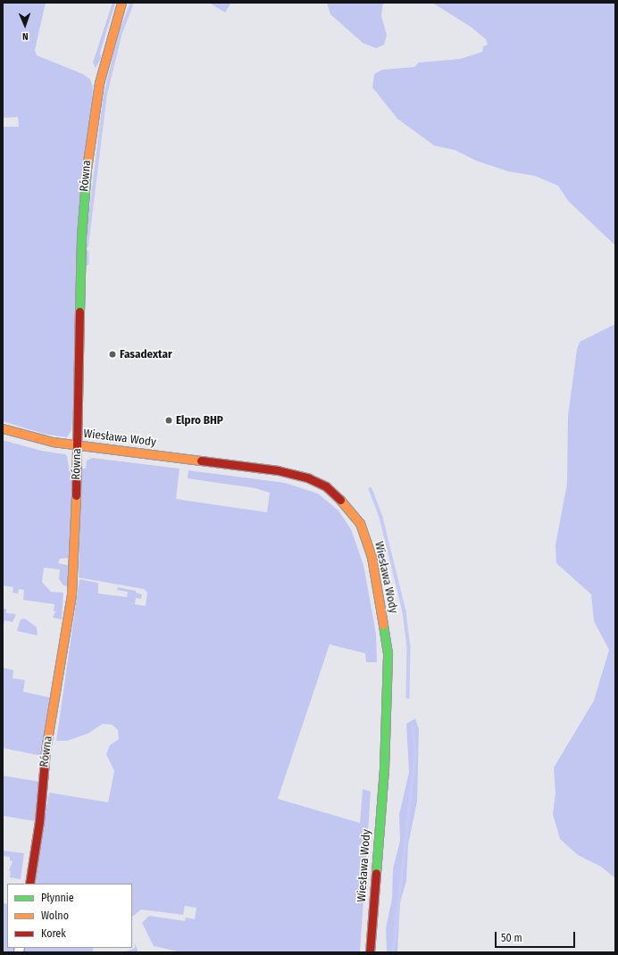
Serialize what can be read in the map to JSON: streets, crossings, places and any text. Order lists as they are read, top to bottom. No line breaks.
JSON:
{"streets":{"street":["Równa","Wiesława Wody"]},"crossings":[["Równa","Wiesława Wody"]],"places":["Fasadextar","Elpro BHP"],"legend":["Płynnie","Wolno","Korek"],"scale_bar":"50 m","north":"bottom"}
